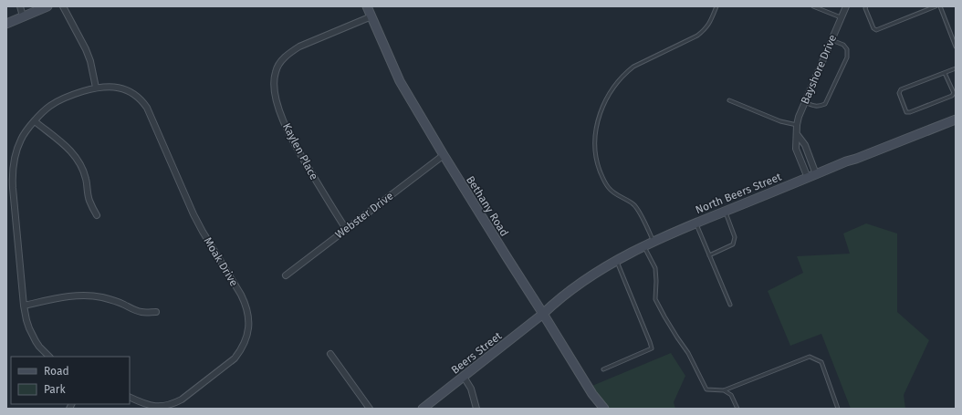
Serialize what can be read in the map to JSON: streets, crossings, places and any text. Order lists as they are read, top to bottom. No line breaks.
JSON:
{"streets":{"street":["Bayshore Drive","Kaylen Place","North Beers Street","Bethany Road","Webster Drive","Moak Drive","Beers Street"]},"crossings":[["Bayshore Drive","North Beers Street"],["Kaylen Place","Bethany Road"],["Kaylen Place","Webster Drive"],["North Beers Street","Bethany Road"],["North Beers Street","Beers Street"],["Bethany Road","Webster Drive"],["Bethany Road","Beers Street"]],"legend":["Road","Park"]}
